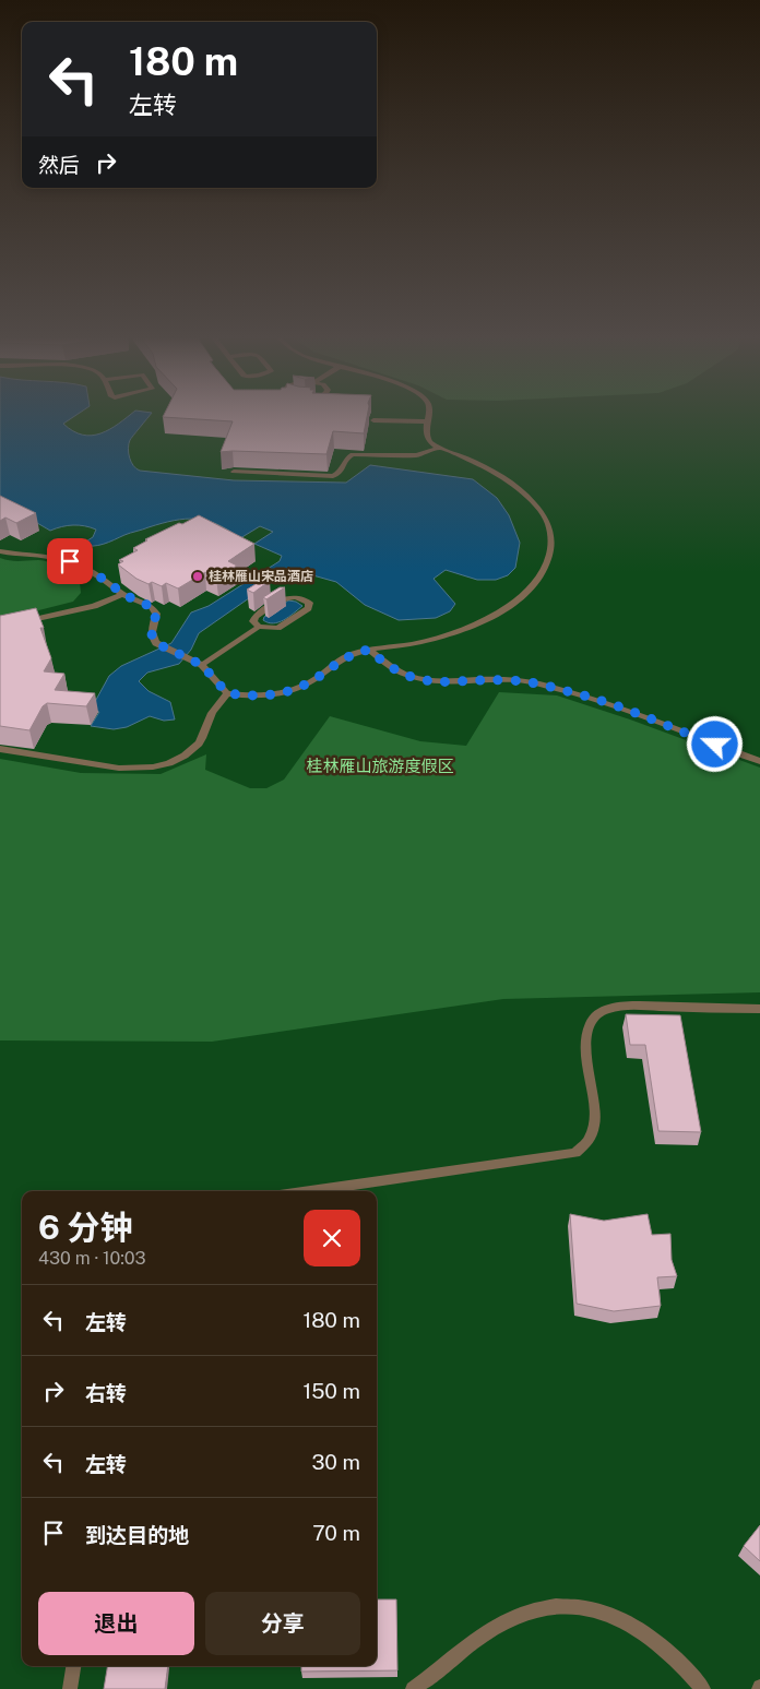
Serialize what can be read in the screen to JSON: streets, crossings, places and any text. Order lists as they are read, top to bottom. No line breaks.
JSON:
{"parks":["桂林雁山旅游度假区"],"places":["桂林雁山宋品酒店"],"page":{"turn":["180 m","左转"],"then":"然后","heading":["6 分钟","430 m · 10:03"],"list":[{"name":"左转","value":"180 m"},{"name":"右转","value":"150 m"},{"name":"左转","value":"30 m"},{"name":"到达目的地","value":"70 m"}],"buttons":["退出","分享"]}}
